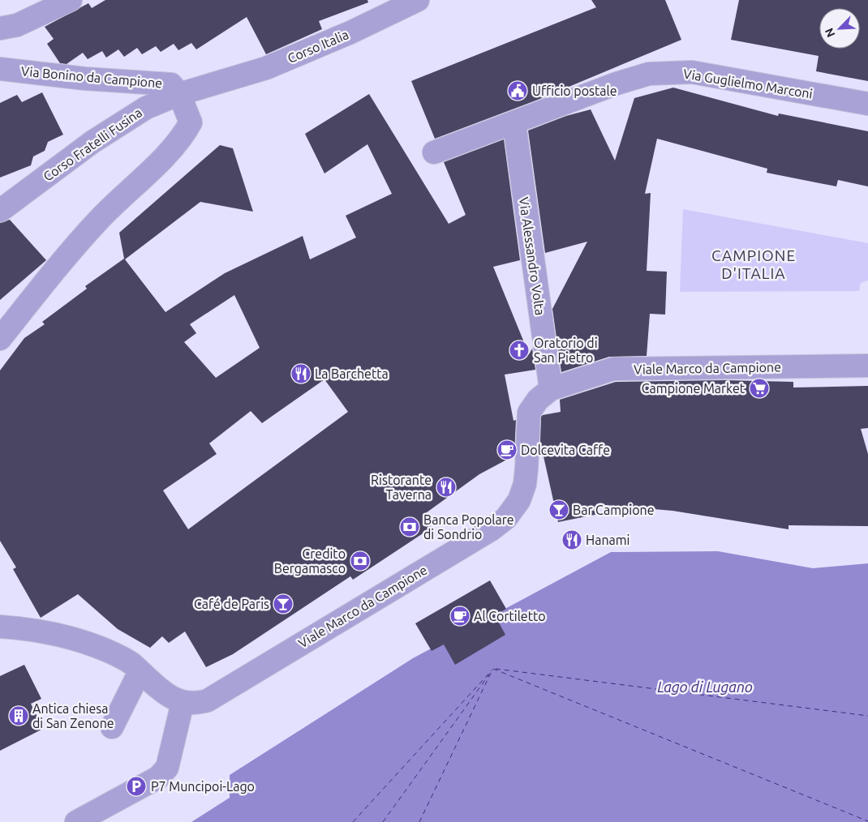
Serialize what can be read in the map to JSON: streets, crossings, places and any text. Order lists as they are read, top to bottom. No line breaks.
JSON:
{"streets":{"street":["Corso Italia","Via Bonino da Campione","Via Guglielmo Marconi","Corso Fratelli Fusina","Via Alessandro Volta","Viale Marco da Campione"]},"crossings":[["Corso Italia","Corso Fratelli Fusina"],["Via Bonino da Campione","Corso Fratelli Fusina"],["Via Guglielmo Marconi","Via Alessandro Volta"],["Via Alessandro Volta","Viale Marco da Campione"]],"districts":["CAMPIONE D'ITALIA"],"water":["Lago di Lugano"],"places":{"public building":["Ufficio postale"],"church":["Oratorio di San Pietro"],"restaurant":["La Barchetta","Ristorante Taverna","Hanami"],"supermarket":["Campione Market"],"cafe":["Dolcevita Caffe","Al Cortiletto"],"bar":["Bar Campione","Café de Paris"],"bank":["Banca Popolare di Sondrio","Credito Bergamasco"],"building":["Antica chiesa di San Zenone"],"parking":["P7 Muncipoi-Lago"]},"north":"bottom left"}
